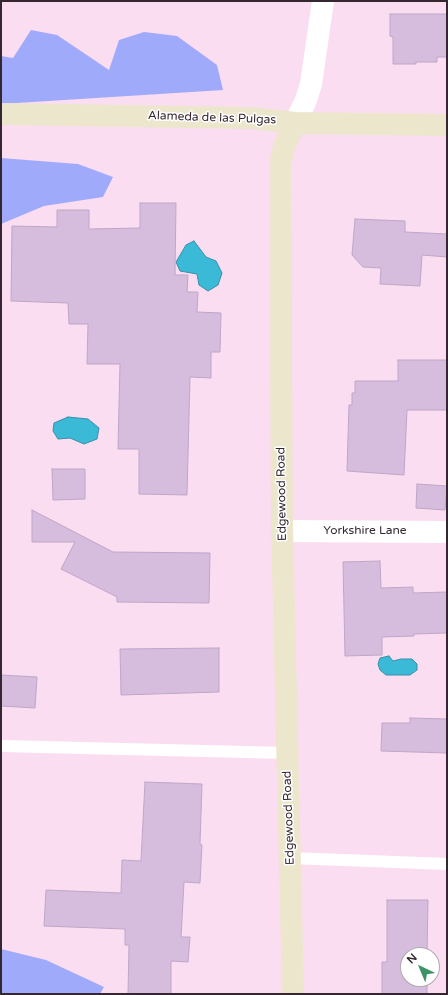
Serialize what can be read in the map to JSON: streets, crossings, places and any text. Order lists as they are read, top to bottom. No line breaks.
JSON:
{"streets":{"main road":["Alameda de las Pulgas","Edgewood Road"],"street":["Yorkshire Lane"]},"crossings":[["Alameda de las Pulgas","Edgewood Road"],["Edgewood Road","Yorkshire Lane"]],"north":"top left"}
